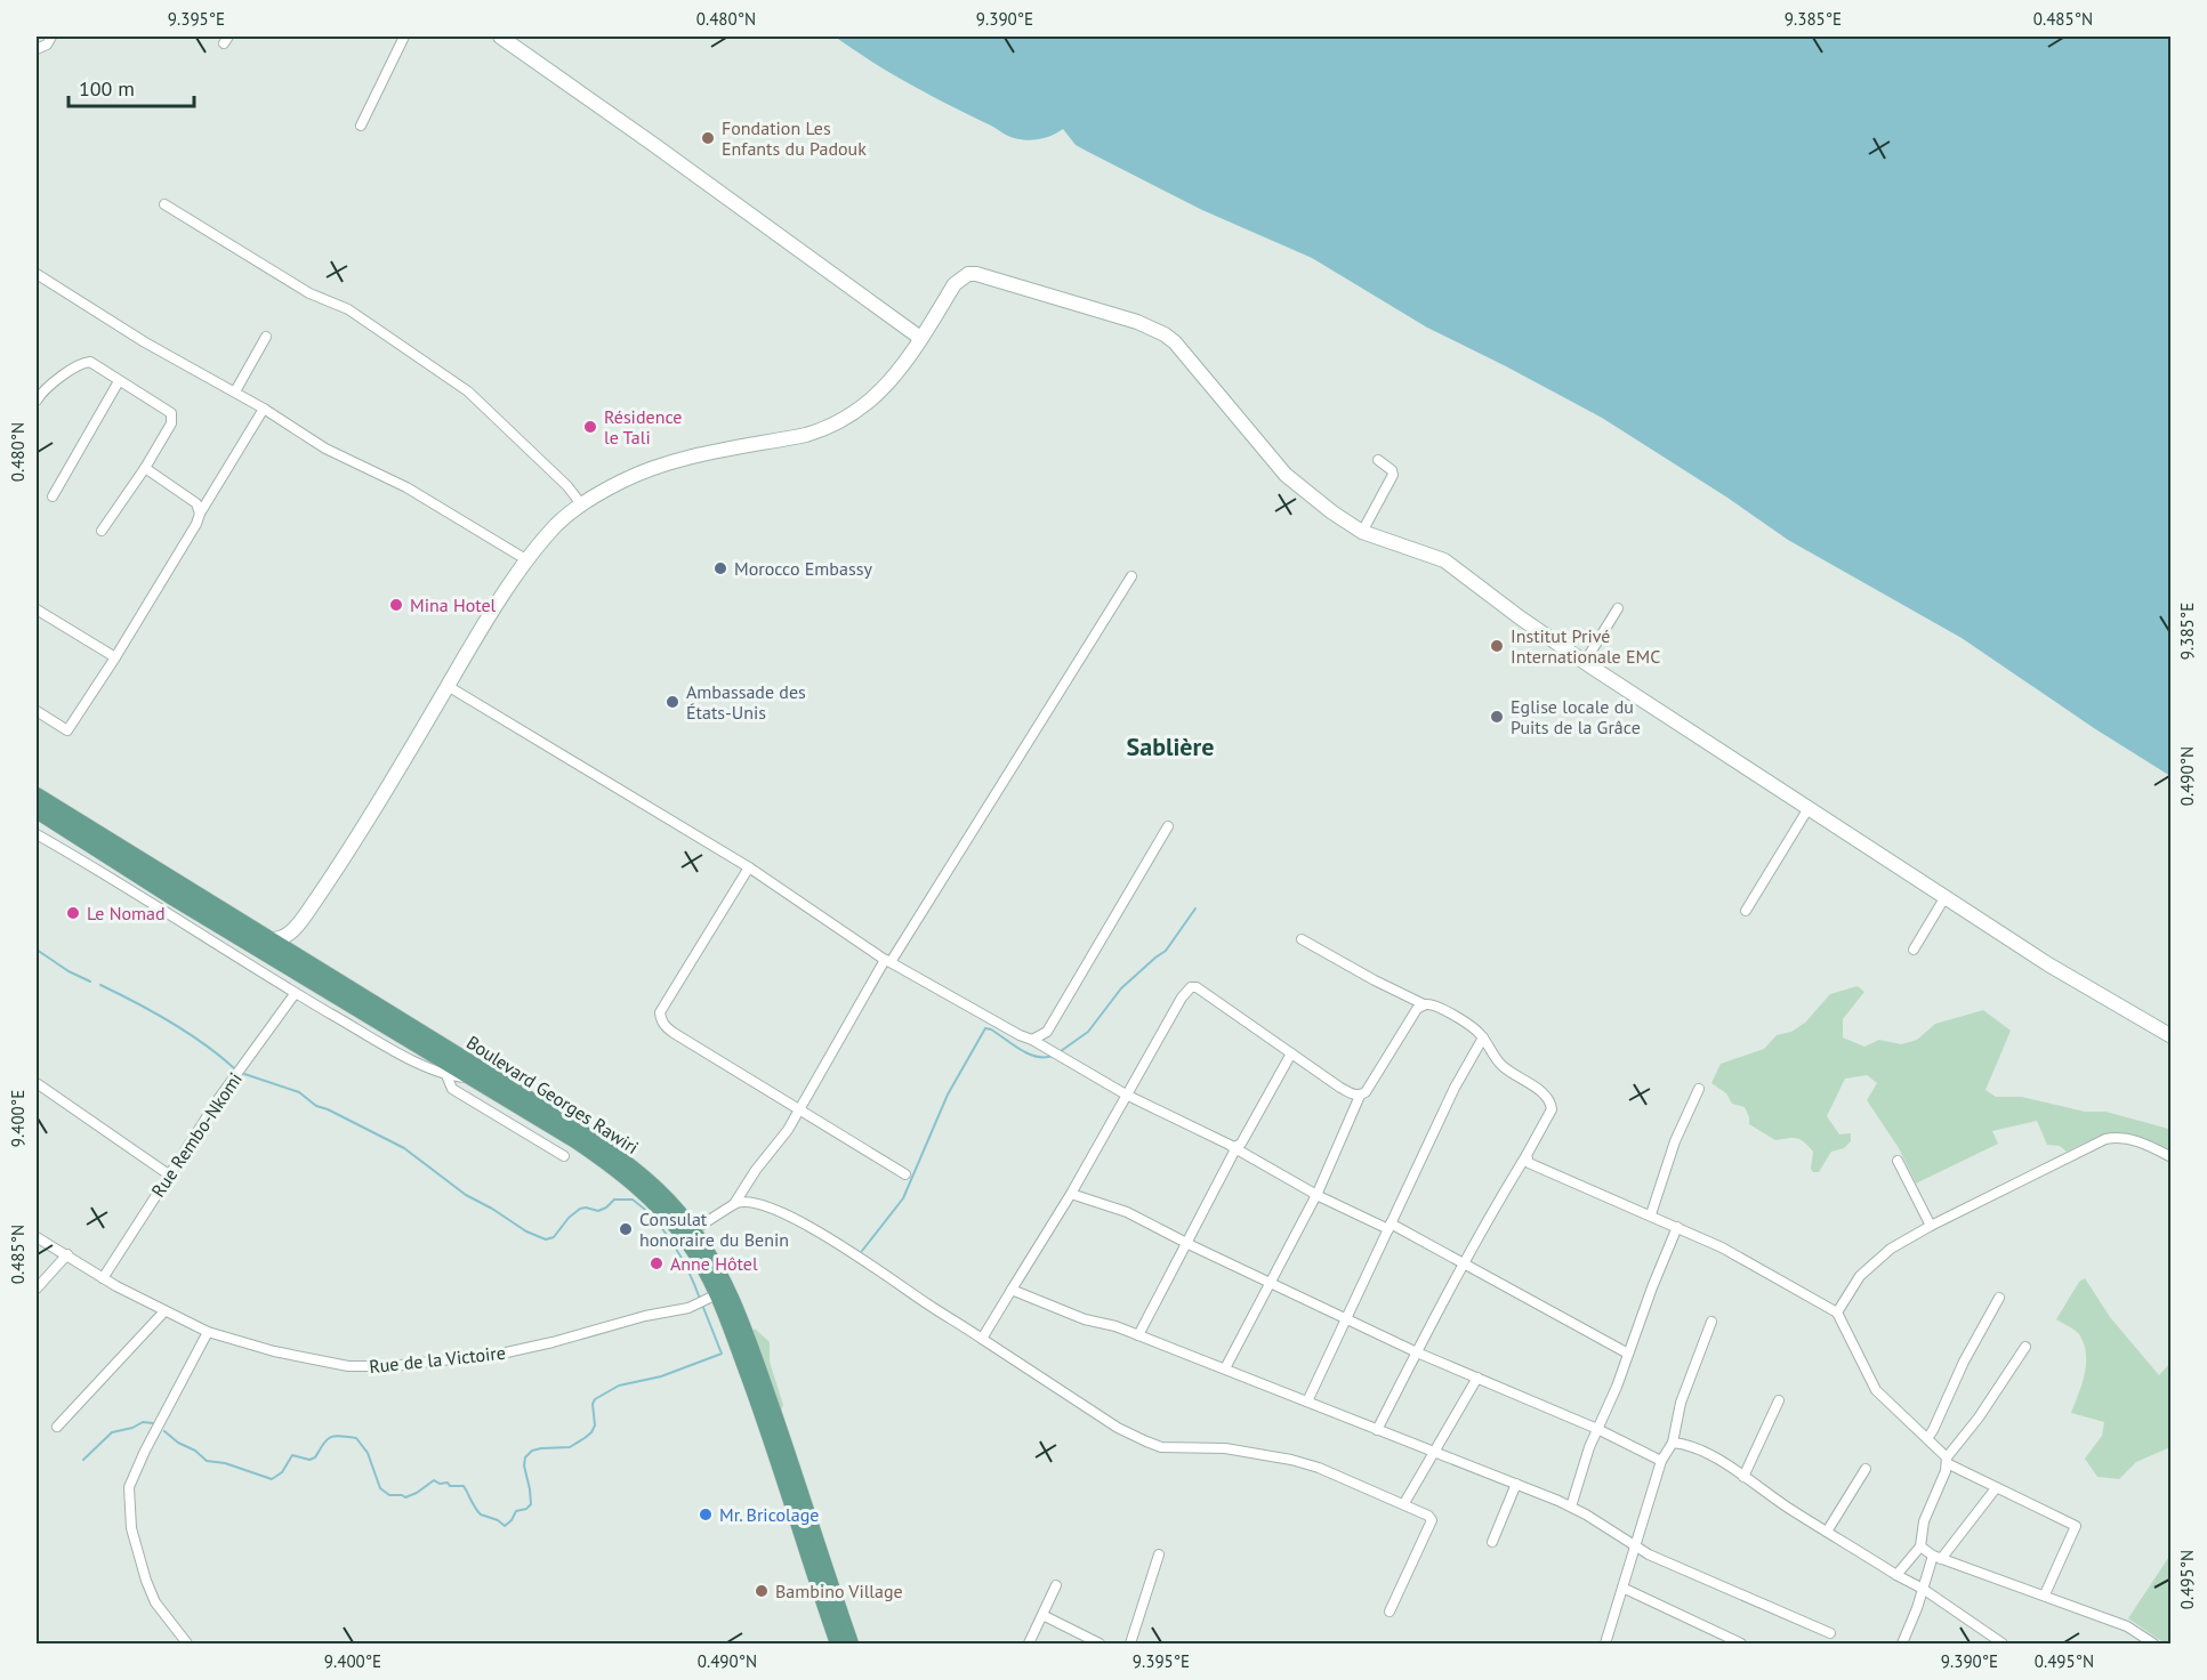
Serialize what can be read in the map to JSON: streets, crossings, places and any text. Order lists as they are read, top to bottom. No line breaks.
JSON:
{"streets":{"main road":["Boulevard Georges Rawiri"],"street":["Rue Rembo-Nkomi","Rue de la Victoire"]},"crossings":[["Boulevard Georges Rawiri","Rue de la Victoire"],["Rue Rembo-Nkomi","Rue de la Victoire"]],"districts":["Sablière"],"places":["Fondation Les Enfants du Padouk","Résidence le Tali","Morocco Embassy","Mina Hotel","Institut Privé Internationale EMC","Ambassade des États-Unis","Eglise locale du Puits de la Grâce","Le Nomad","Consulat honoraire du Benin","Anne Hôtel","Mr. Bricolage","Bambino Village"],"scale_bar":"100 m","coordinates":["9.395°E","0.480°N","9.390°E","9.385°E","0.485°N","0.490°N","9.400°E","0.495°N"]}
